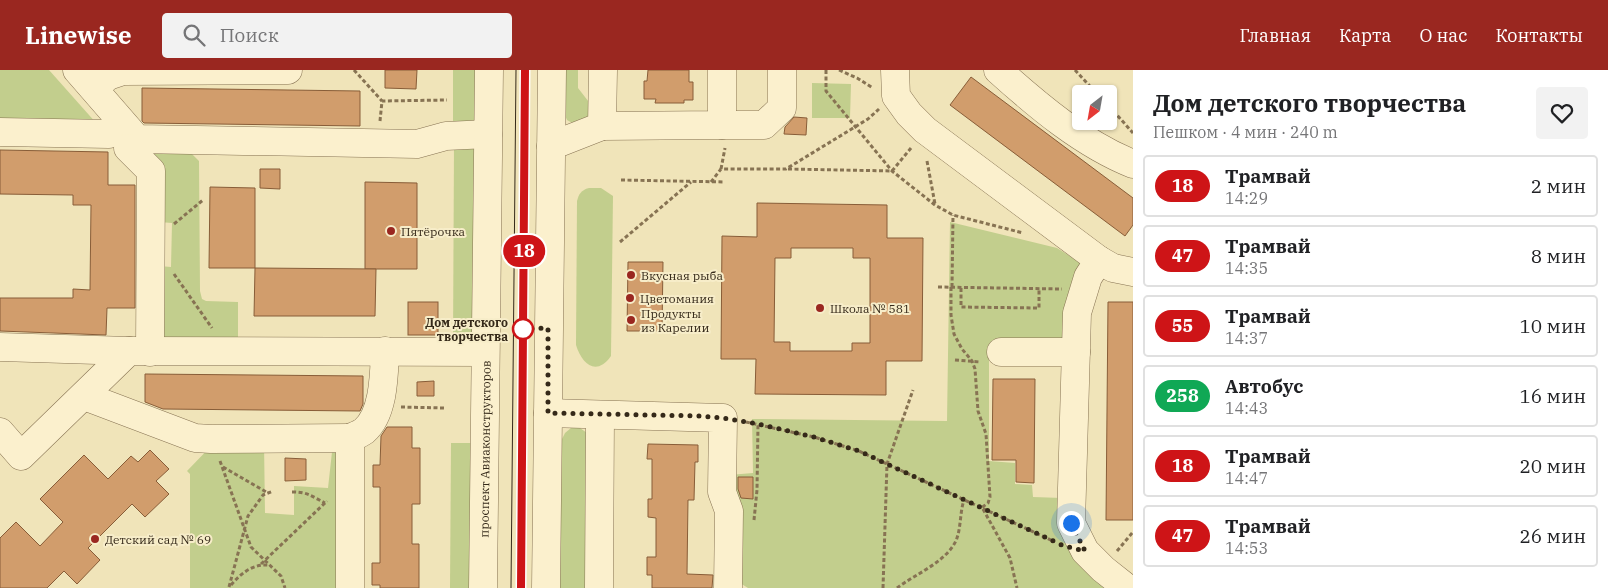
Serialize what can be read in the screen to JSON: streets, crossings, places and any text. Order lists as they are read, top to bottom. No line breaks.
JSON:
{"streets":{"street":["проспект Авиаконструкторов"]},"places":["Пятёрочка","Вкусная рыба","Цветомания","Школа № 581","Продукты из Карелии","Дом детского творчества","Детский сад № 69"],"lines":["tram line 18"],"north":"bottom left","page":{"header":"Linewise","search":"Поиск","nav":["Главная","Карта","О нас","Контакты"],"on_map":"18","heading":["Дом детского творчества","Пешком · 4 мин · 240 m"],"list":[{"mark":"18","name":"Трамвай","note":"14:29","value":"2 мин"},{"mark":"47","name":"Трамвай","note":"14:35","value":"8 мин"},{"mark":"55","name":"Трамвай","note":"14:37","value":"10 мин"},{"mark":"258","name":"Автобус","note":"14:43","value":"16 мин"},{"mark":"18","name":"Трамвай","note":"14:47","value":"20 мин"},{"mark":"47","name":"Трамвай","note":"14:53","value":"26 мин"}]}}
